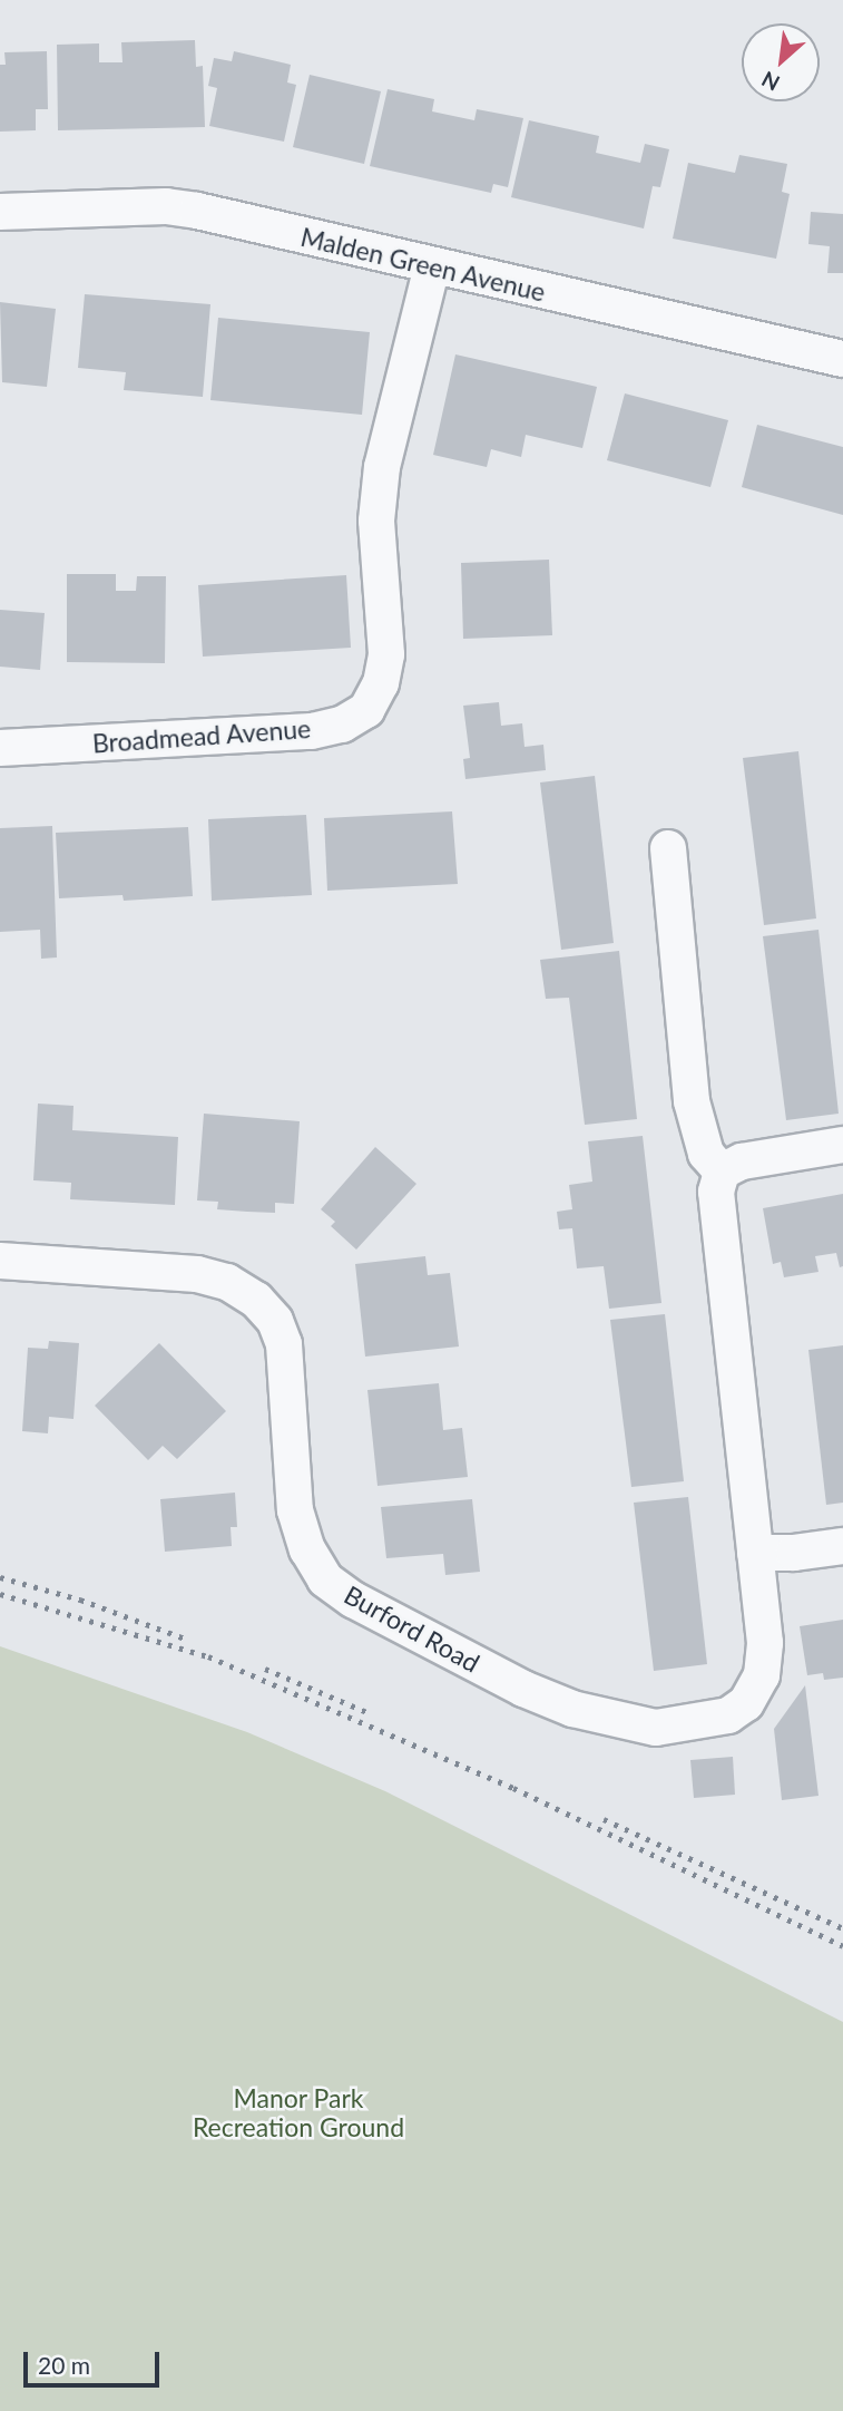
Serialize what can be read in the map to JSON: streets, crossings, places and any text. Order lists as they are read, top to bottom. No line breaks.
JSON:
{"streets":{"street":["Malden Green Avenue","Broadmead Avenue","Burford Road"]},"crossings":[["Malden Green Avenue","Broadmead Avenue"]],"parks":["Manor Park Recreation Ground"],"scale_bar":"20 m","north":"bottom left"}
